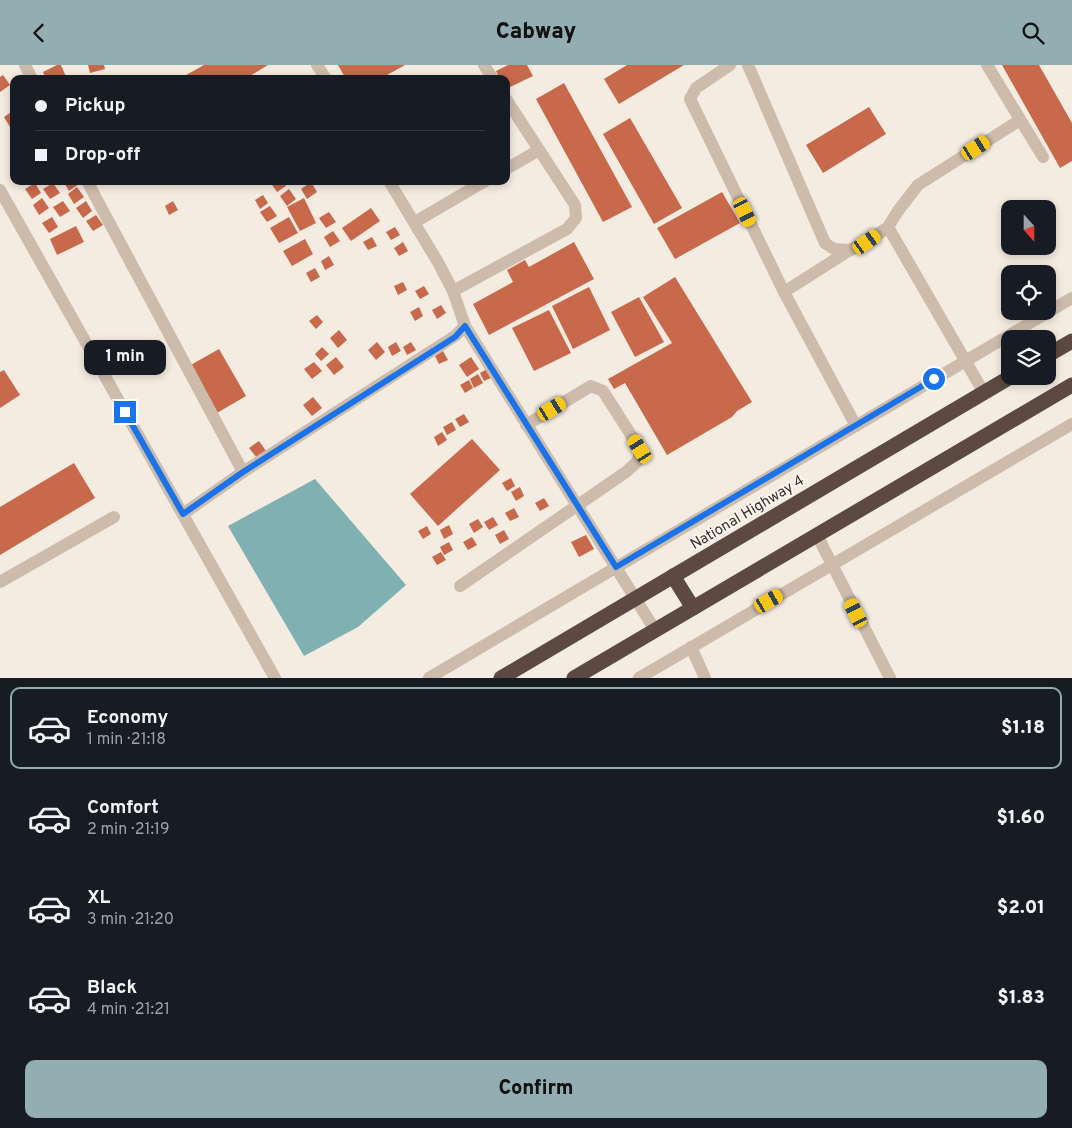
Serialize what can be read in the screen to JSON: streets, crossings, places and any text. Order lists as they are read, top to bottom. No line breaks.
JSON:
{"streets":{"highway":["National Highway 4"]},"north":"bottom","page":{"header":"Cabway","banner":["Pickup","Drop-off"],"bubble":"1 min","list":[{"name":"Economy","note":"1 min · 21:18","value":"$1.18"},{"name":"Comfort","note":"2 min · 21:19","value":"$1.60"},{"name":"XL","note":"3 min · 21:20","value":"$2.01"},{"name":"Black","note":"4 min · 21:21","value":"$1.83"}],"buttons":"Confirm"}}
